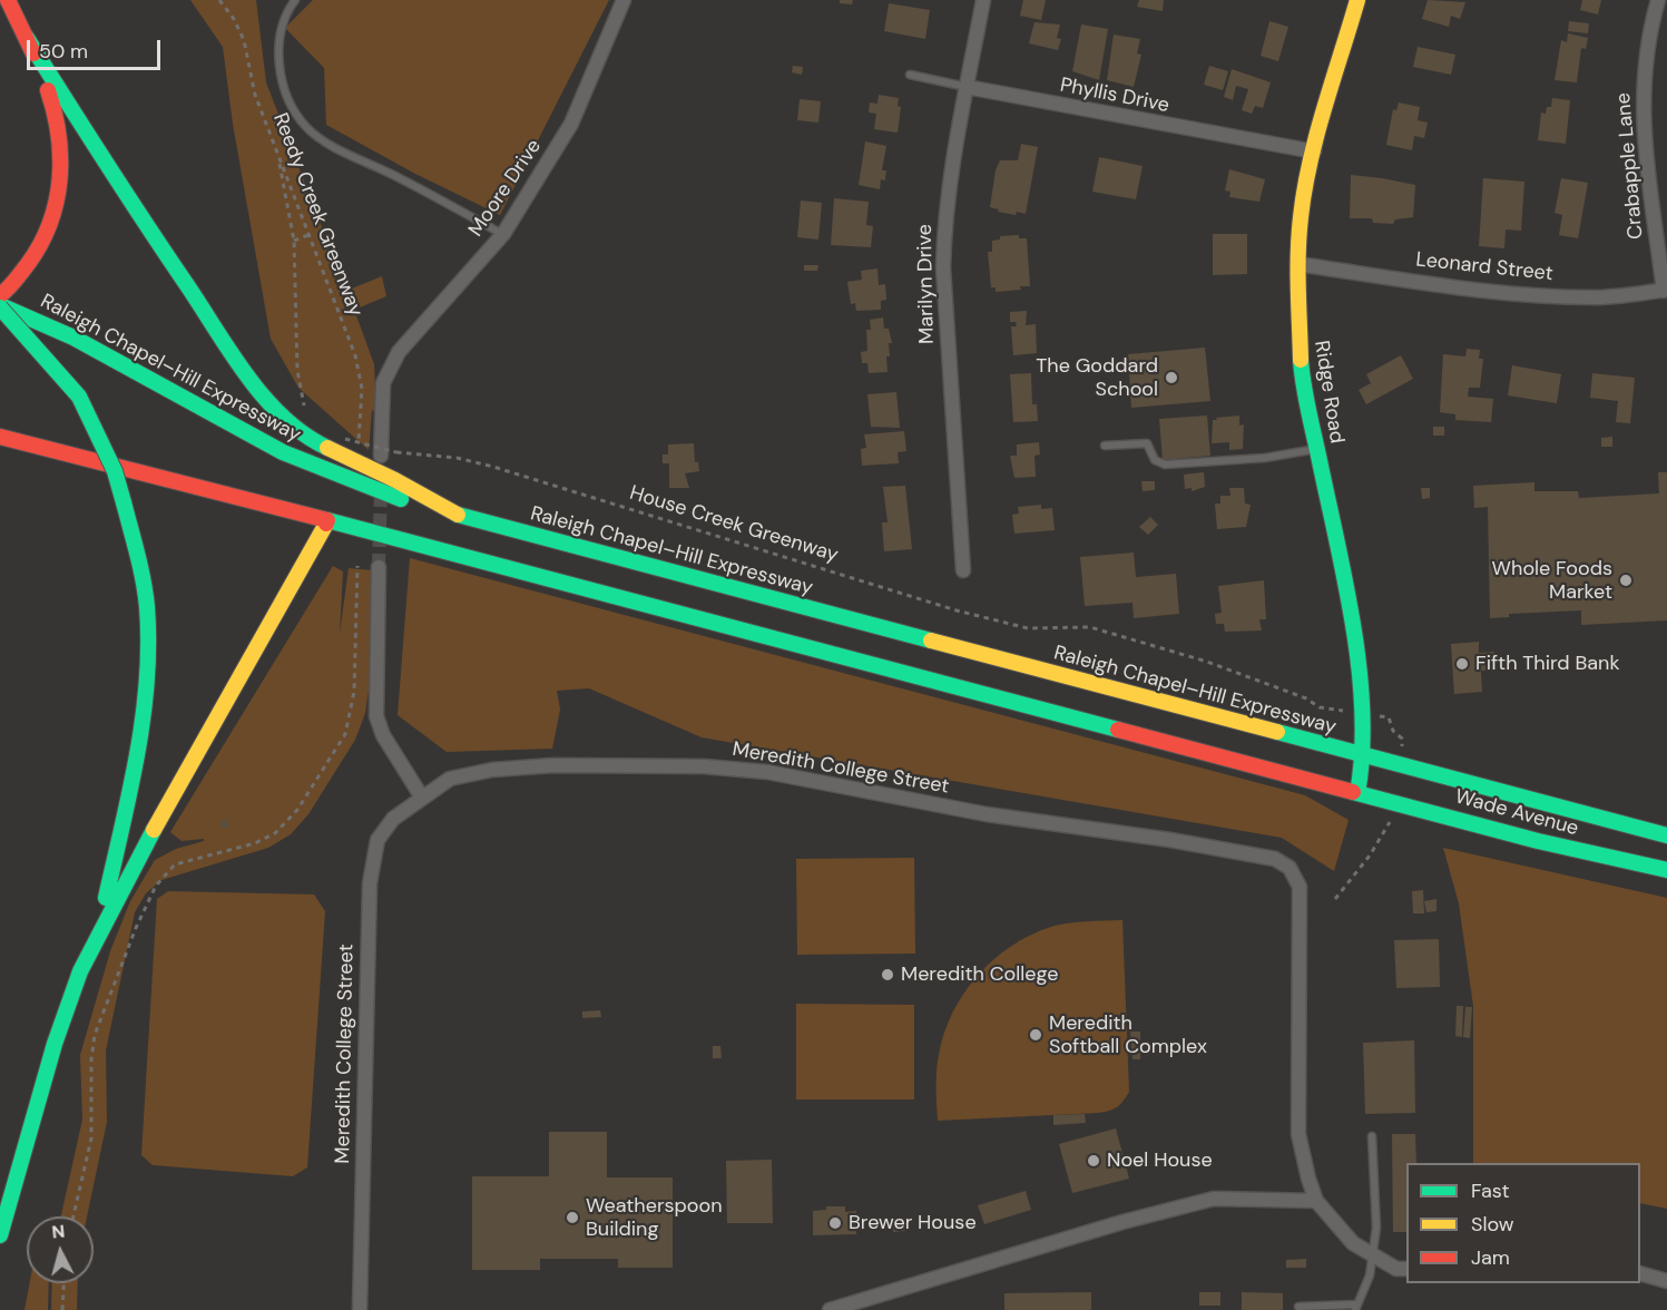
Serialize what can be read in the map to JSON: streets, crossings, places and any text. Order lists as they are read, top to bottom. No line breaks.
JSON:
{"streets":{"main road":["Raleigh Chapel–Hill Expressway","Ridge Road","Wade Avenue"],"street":["Phyllis Drive","Crabapple Lane","Moore Drive","Leonard Street","Marilyn Drive","Meredith College Street"],"path":["Reedy Creek Greenway","House Creek Greenway"]},"crossings":[["Phyllis Drive","Marilyn Drive"],["Phyllis Drive","Ridge Road"],["Crabapple Lane","Leonard Street"],["Leonard Street","Ridge Road"],["Raleigh Chapel–Hill Expressway","Ridge Road"],["Raleigh Chapel–Hill Expressway","Wade Avenue"],["Ridge Road","Wade Avenue"]],"places":["The Goddard School","Whole Foods Market","Fifth Third Bank","Meredith College","Meredith Softball Complex","Noel House","Weatherspoon Building","Brewer House"],"legend":["Fast","Slow","Jam"],"scale_bar":"50 m","north":"top"}
